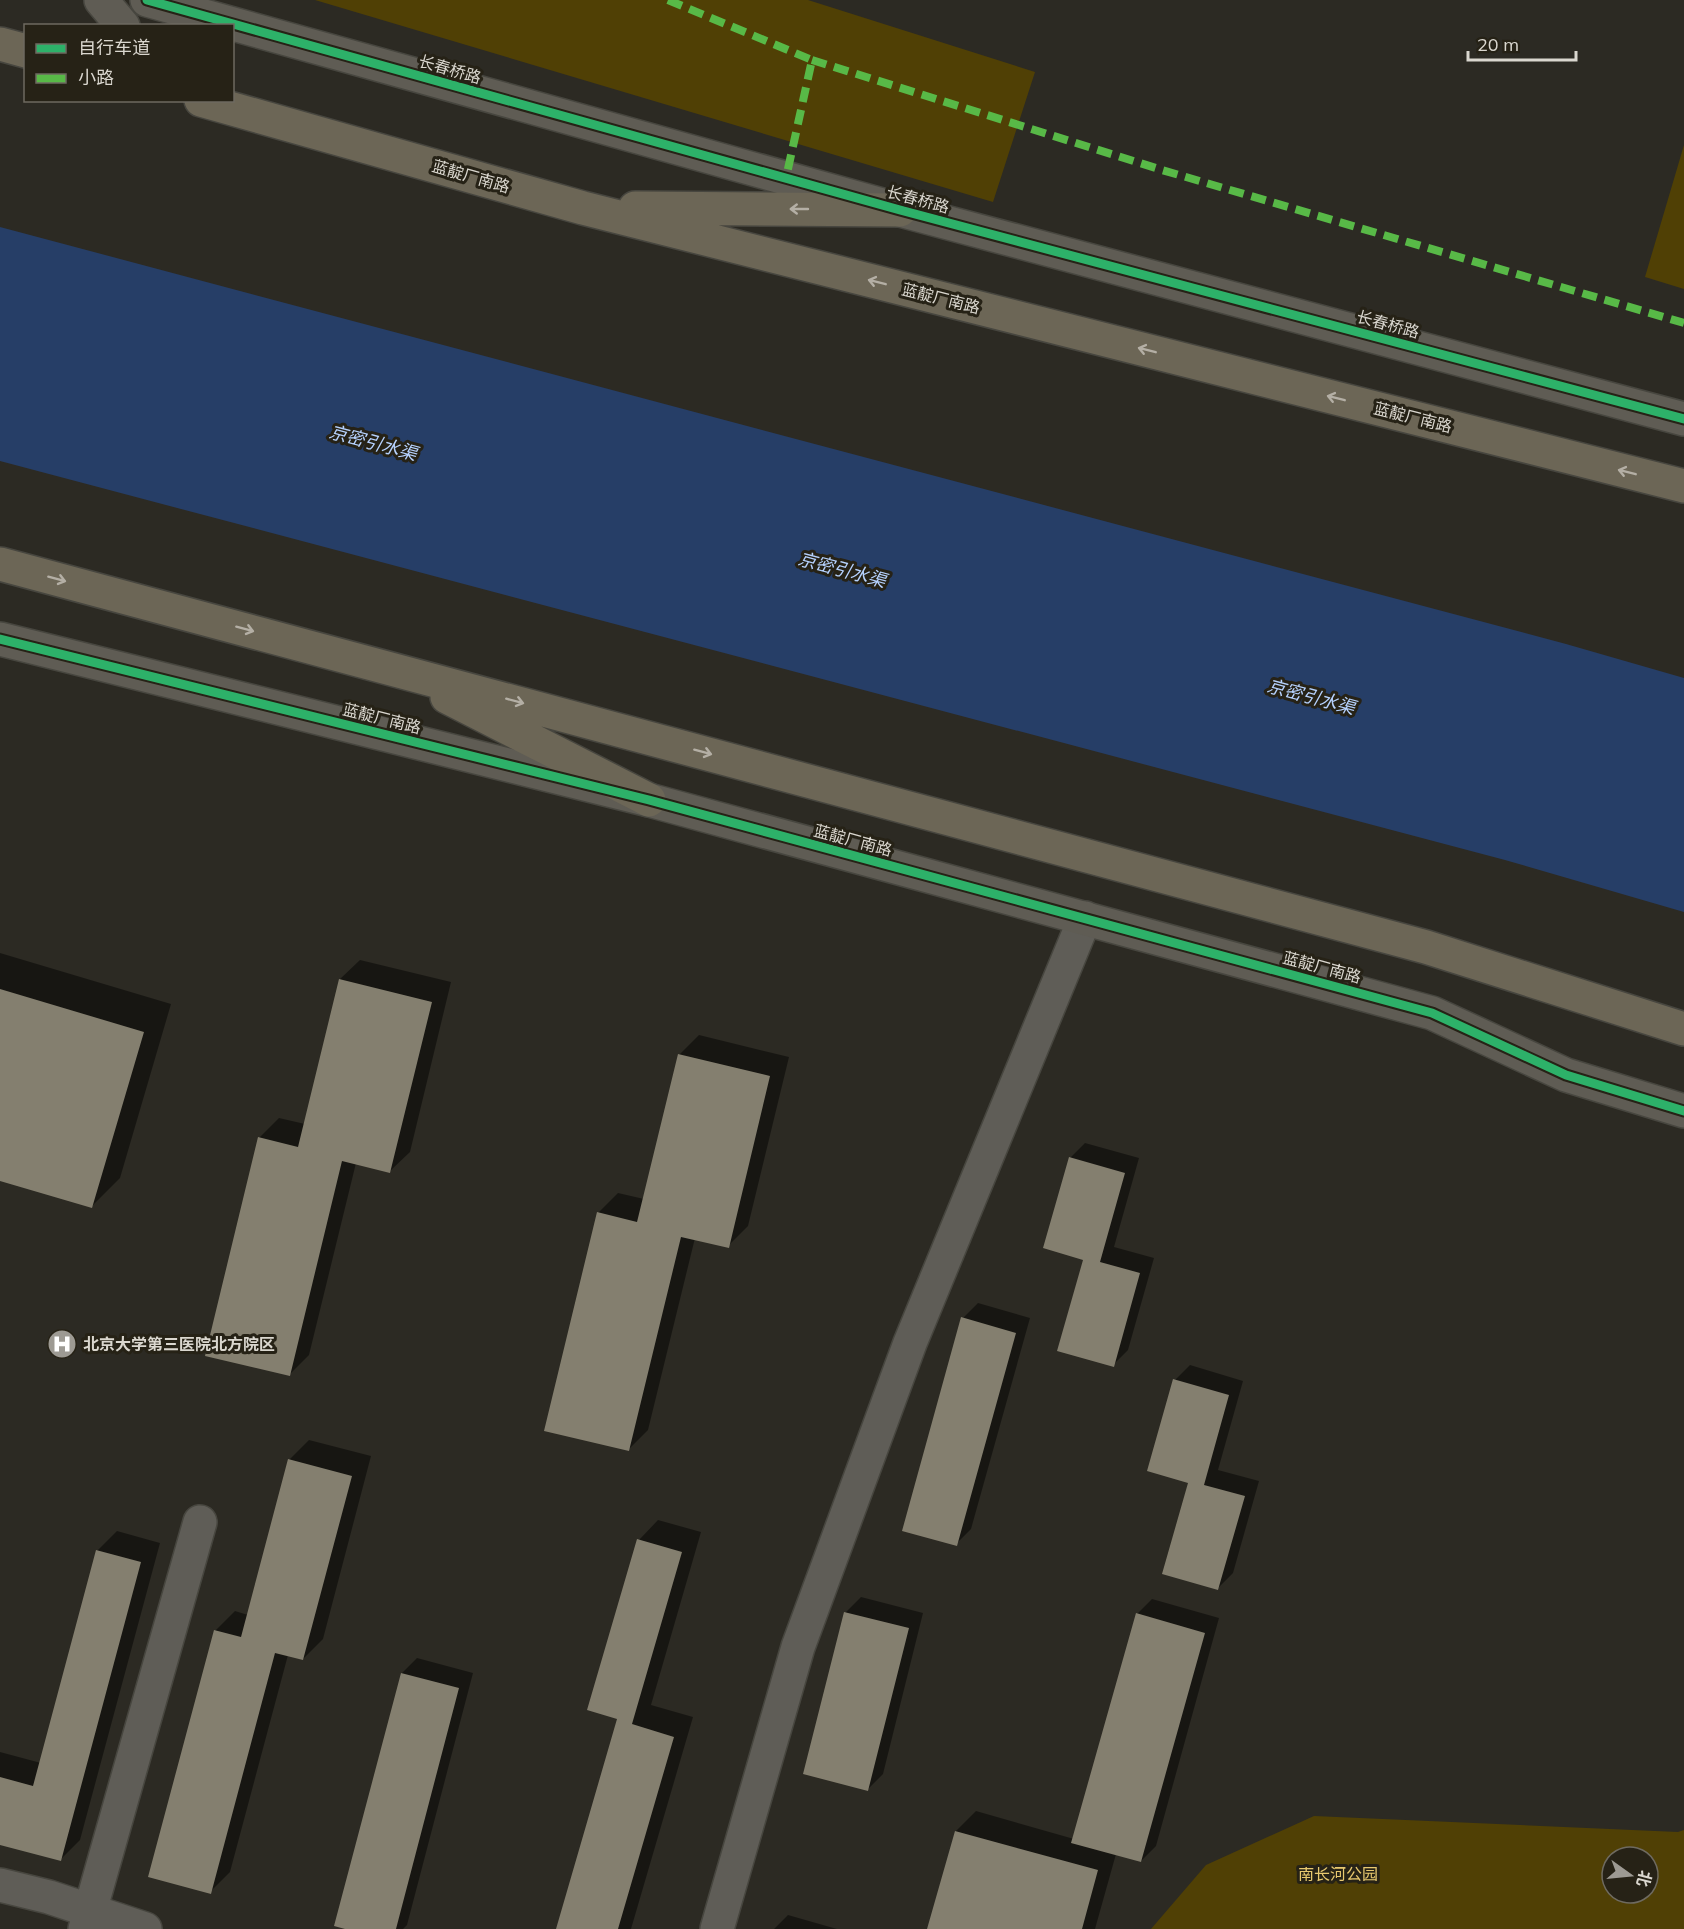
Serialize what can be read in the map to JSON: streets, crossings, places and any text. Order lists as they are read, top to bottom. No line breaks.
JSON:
{"streets":{"highway":["蓝靛厂南路"],"street":["长春桥路"]},"water":["京密引水渠"],"parks":["南长河公园"],"places":{"hospital":["北京大学第三医院北方院区"]},"legend":["自行车道","小路"],"scale_bar":"20 m","north":"right"}
